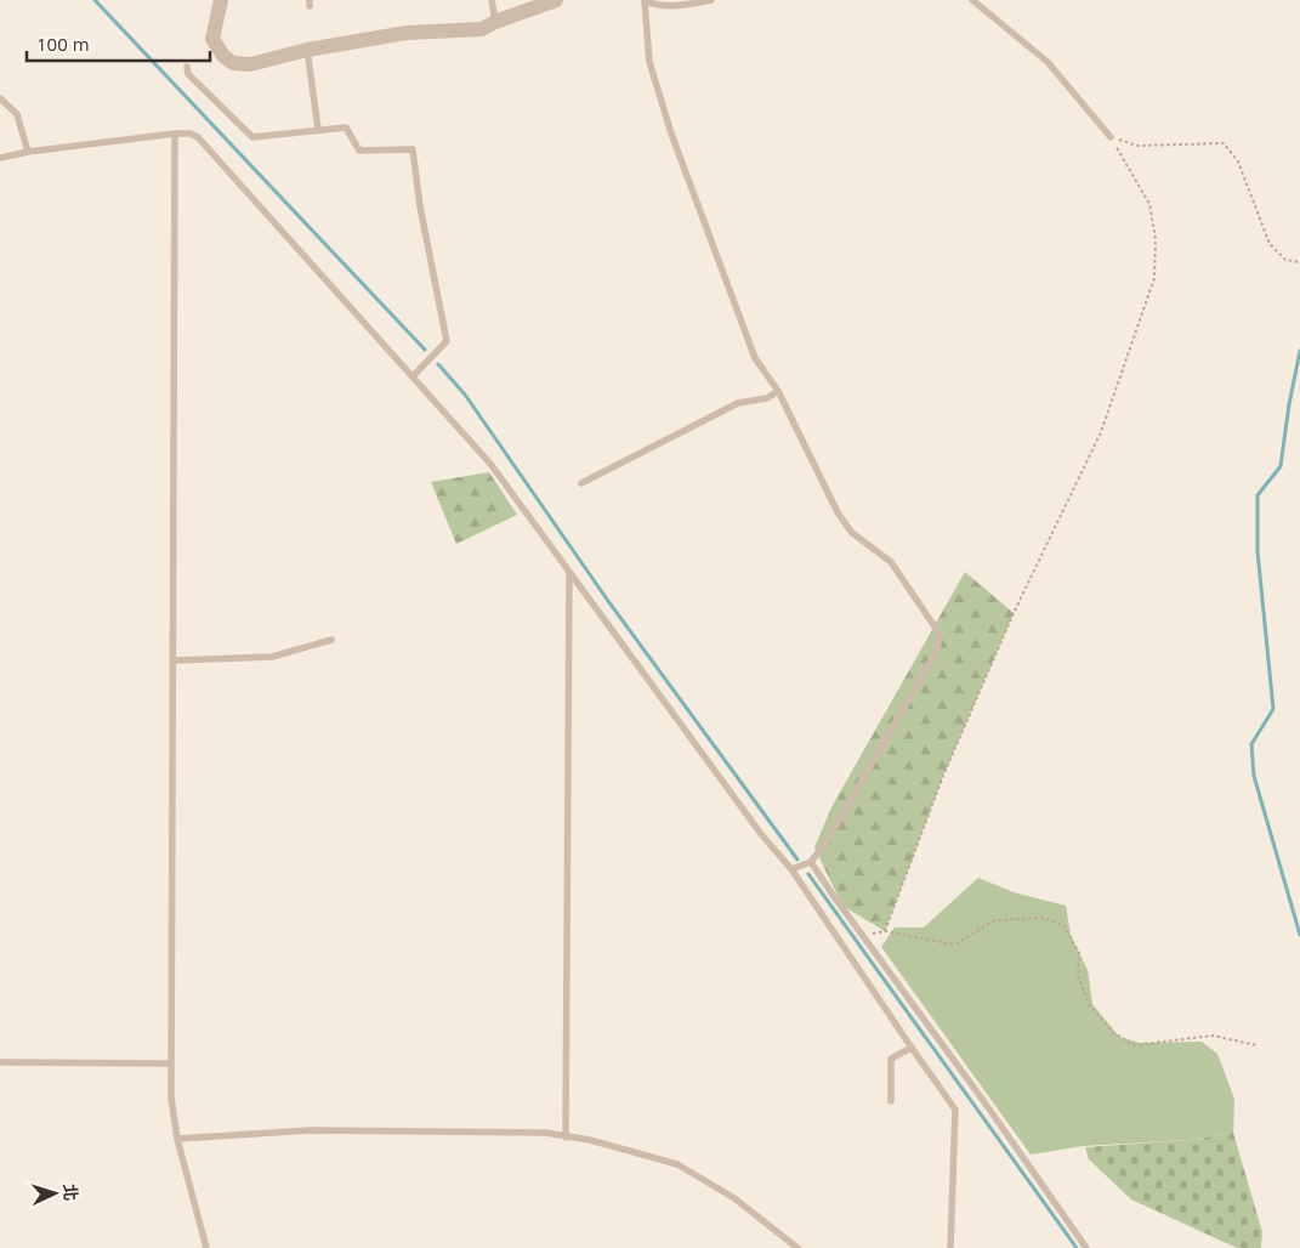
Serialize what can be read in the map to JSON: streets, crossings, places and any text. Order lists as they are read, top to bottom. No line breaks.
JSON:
{"scale_bar":"100 m","north":"right"}
